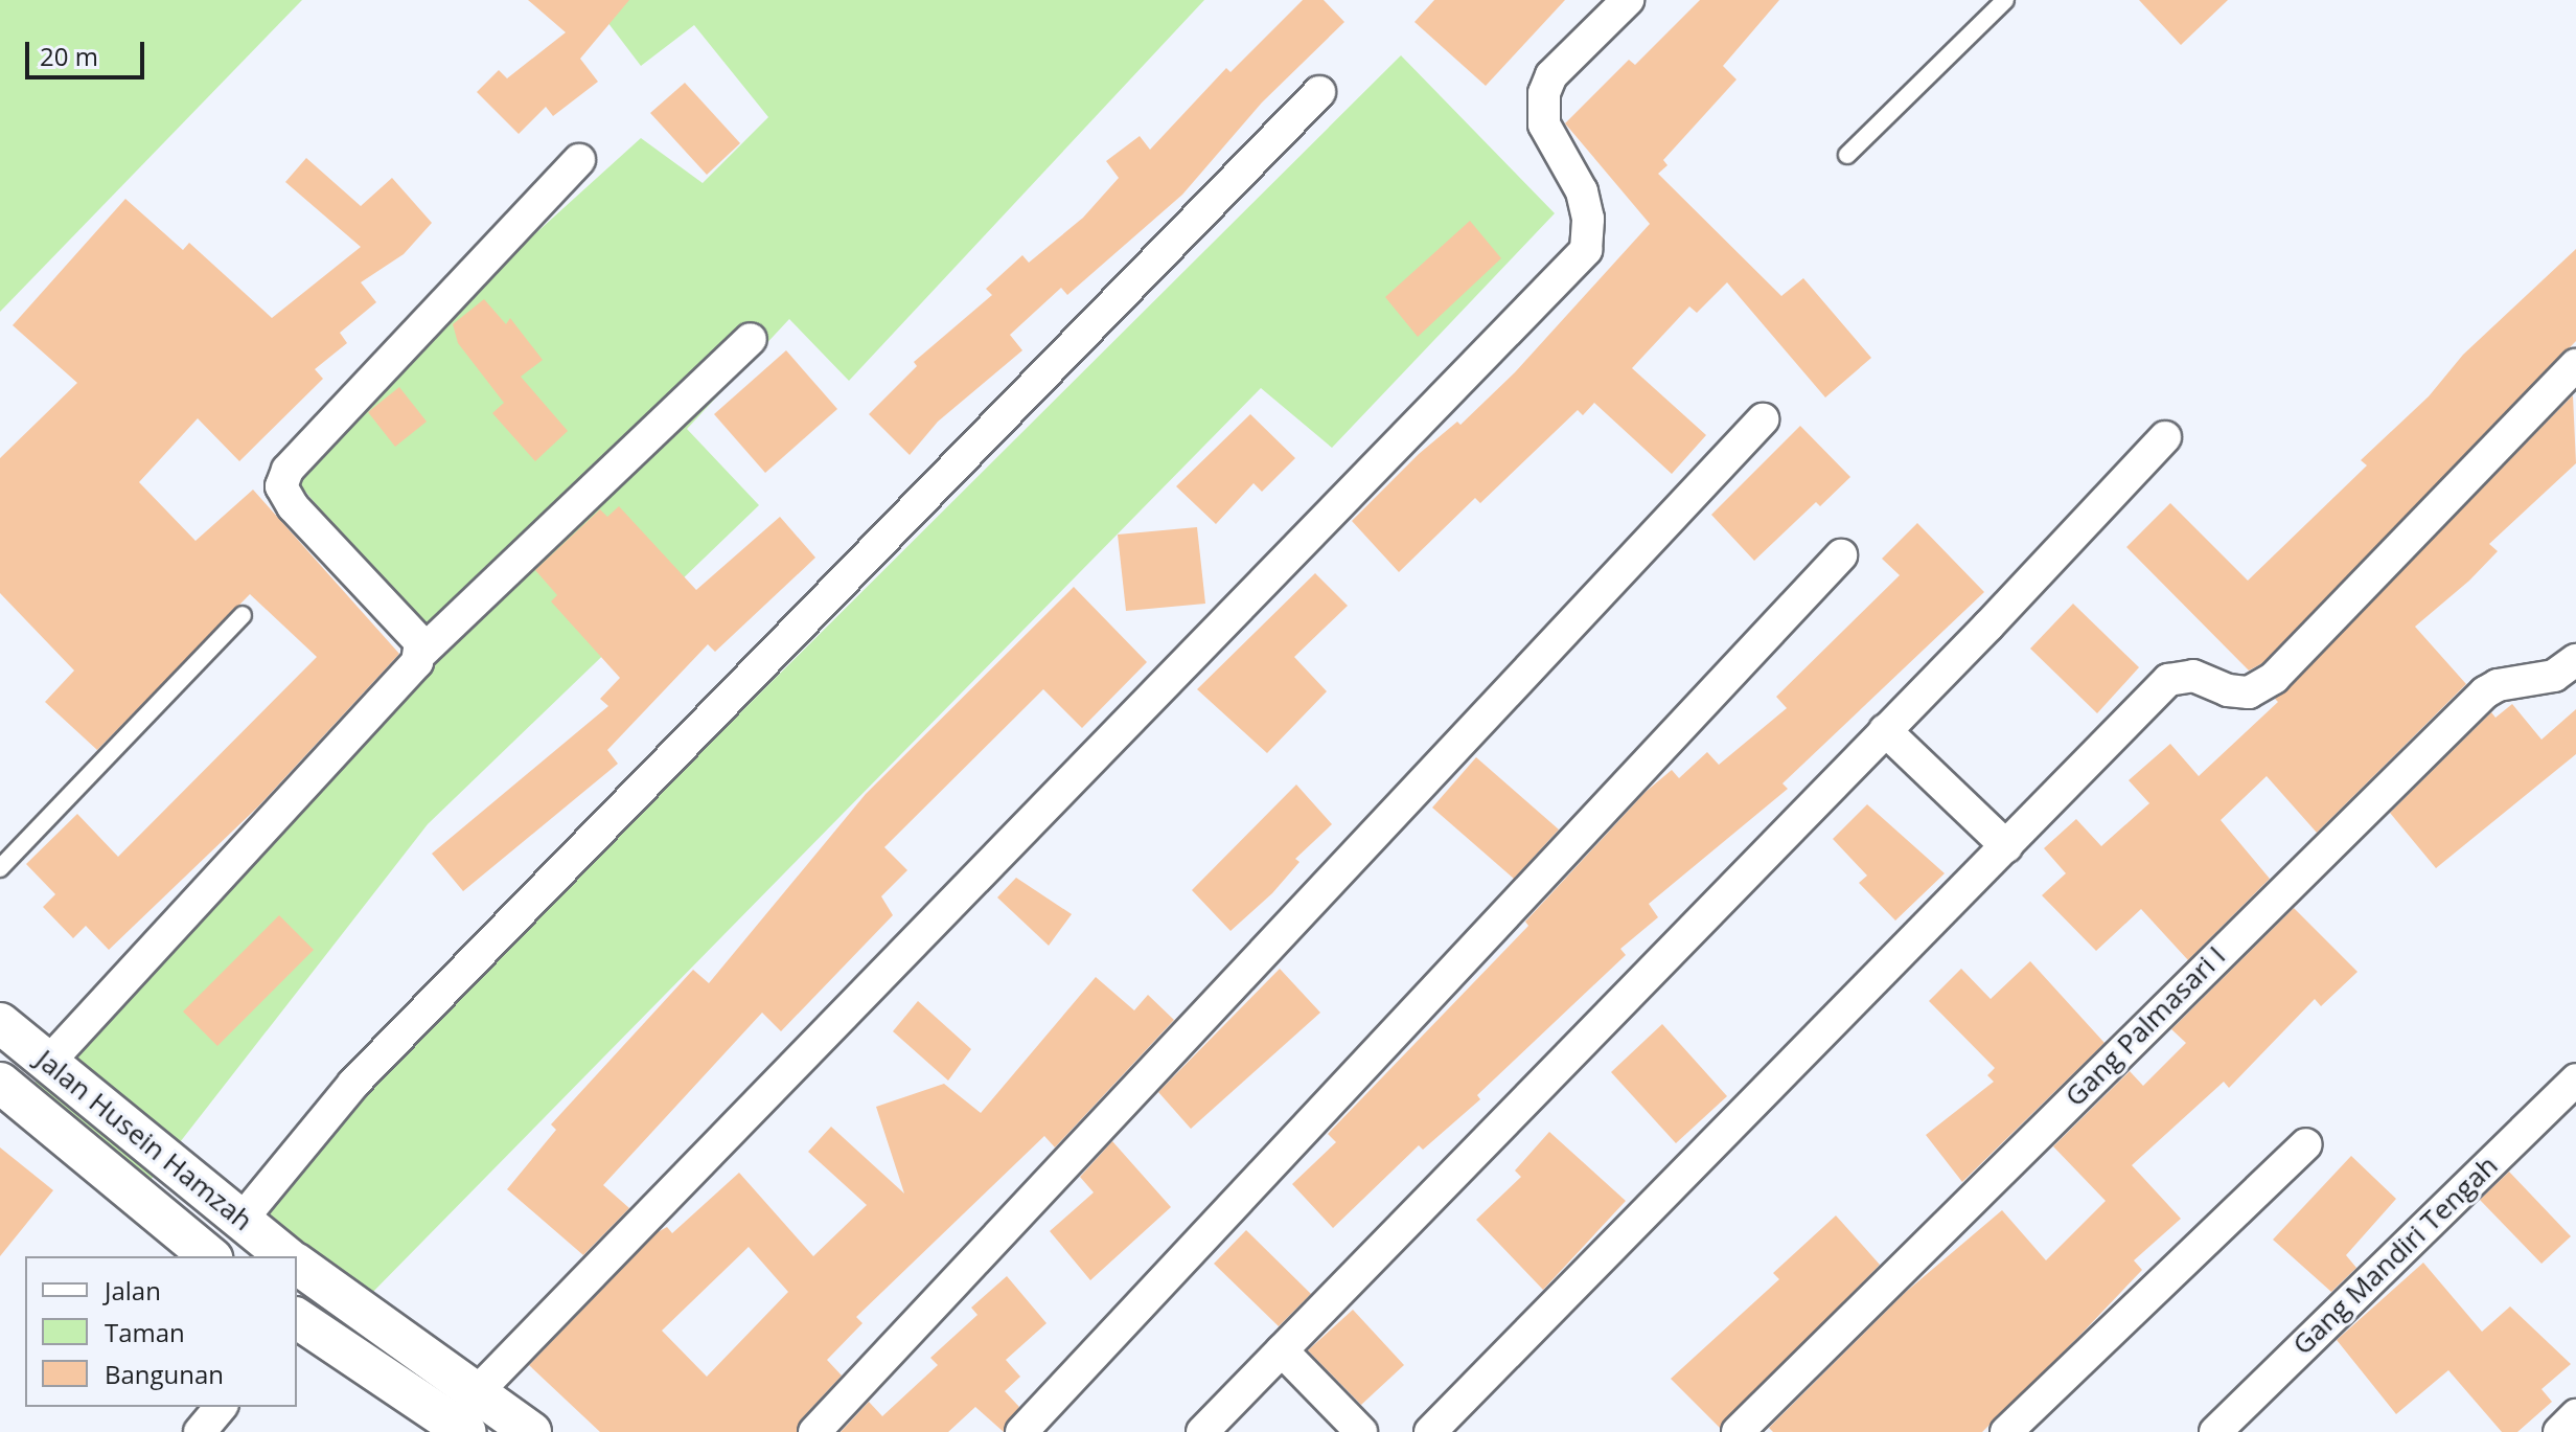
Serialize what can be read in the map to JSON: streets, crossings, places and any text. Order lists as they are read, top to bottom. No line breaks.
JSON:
{"streets":{"street":["Gang Palmasari I","Jalan Husein Hamzah","Gang Mandiri Tengah"]},"legend":["Jalan","Taman","Bangunan"],"scale_bar":"20 m"}
